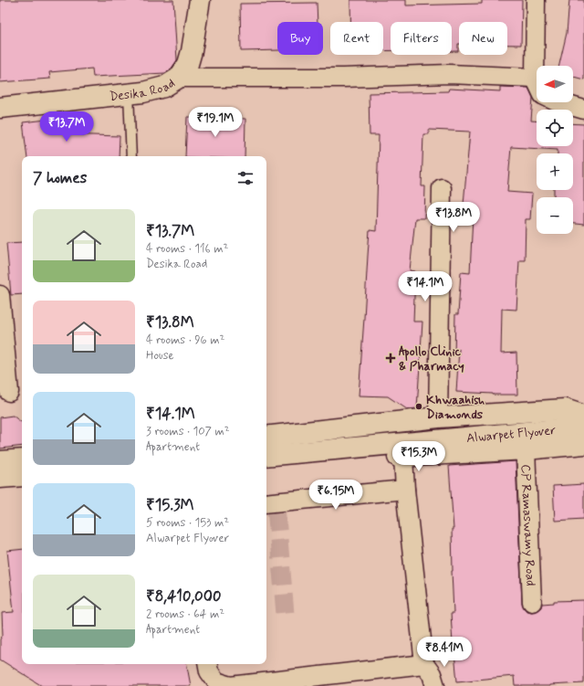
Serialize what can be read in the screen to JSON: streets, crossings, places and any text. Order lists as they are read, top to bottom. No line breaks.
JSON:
{"streets":{"main road":["Desika Road","Alwarpet Flyover"],"street":["CP Ramaswamy Road"]},"places":{"health":["Apollo Clinic & Pharmacy"],"other":["Khwaahish Diamonds"]},"north":"left","page":{"chip":["Buy","Rent","Filters","New"],"map_buttons":["+","−"],"price":["₹19.1M","₹13.7M","₹13.8M","₹14.1M","₹15.3M","₹6.15M","₹8.41M"],"heading":"7 homes","list":[{"name":"₹13.7M","note":"4 rooms · 116 m² · Desika Road"},{"name":"₹13.8M","note":"4 rooms · 96 m² · House"},{"name":"₹14.1M","note":"3 rooms · 107 m² · Apartment"},{"name":"₹15.3M","note":"5 rooms · 153 m² · Alwarpet Flyover"},{"name":"₹8,410,000","note":"2 rooms · 64 m² · Apartment"}]}}
